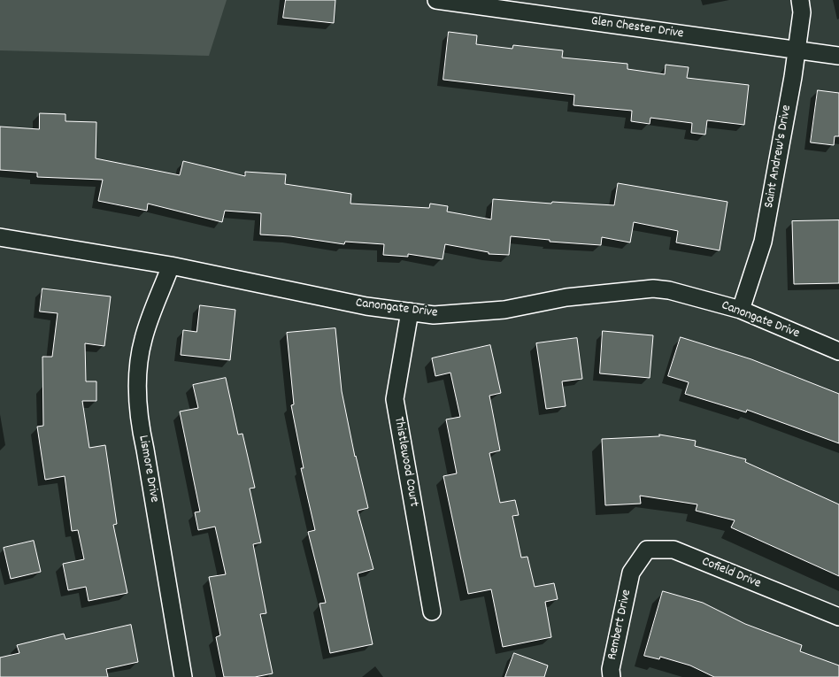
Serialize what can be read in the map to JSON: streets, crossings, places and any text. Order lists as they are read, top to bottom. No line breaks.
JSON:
{"streets":{"street":["Glen Chester Drive","Saint Andrew's Drive","Canongate Drive","Thistlewood Court","Lismore Drive","Cofield Drive","Rembert Drive"]},"crossings":[["Glen Chester Drive","Saint Andrew's Drive"],["Saint Andrew's Drive","Canongate Drive"],["Canongate Drive","Thistlewood Court"],["Canongate Drive","Lismore Drive"],["Cofield Drive","Rembert Drive"]]}
